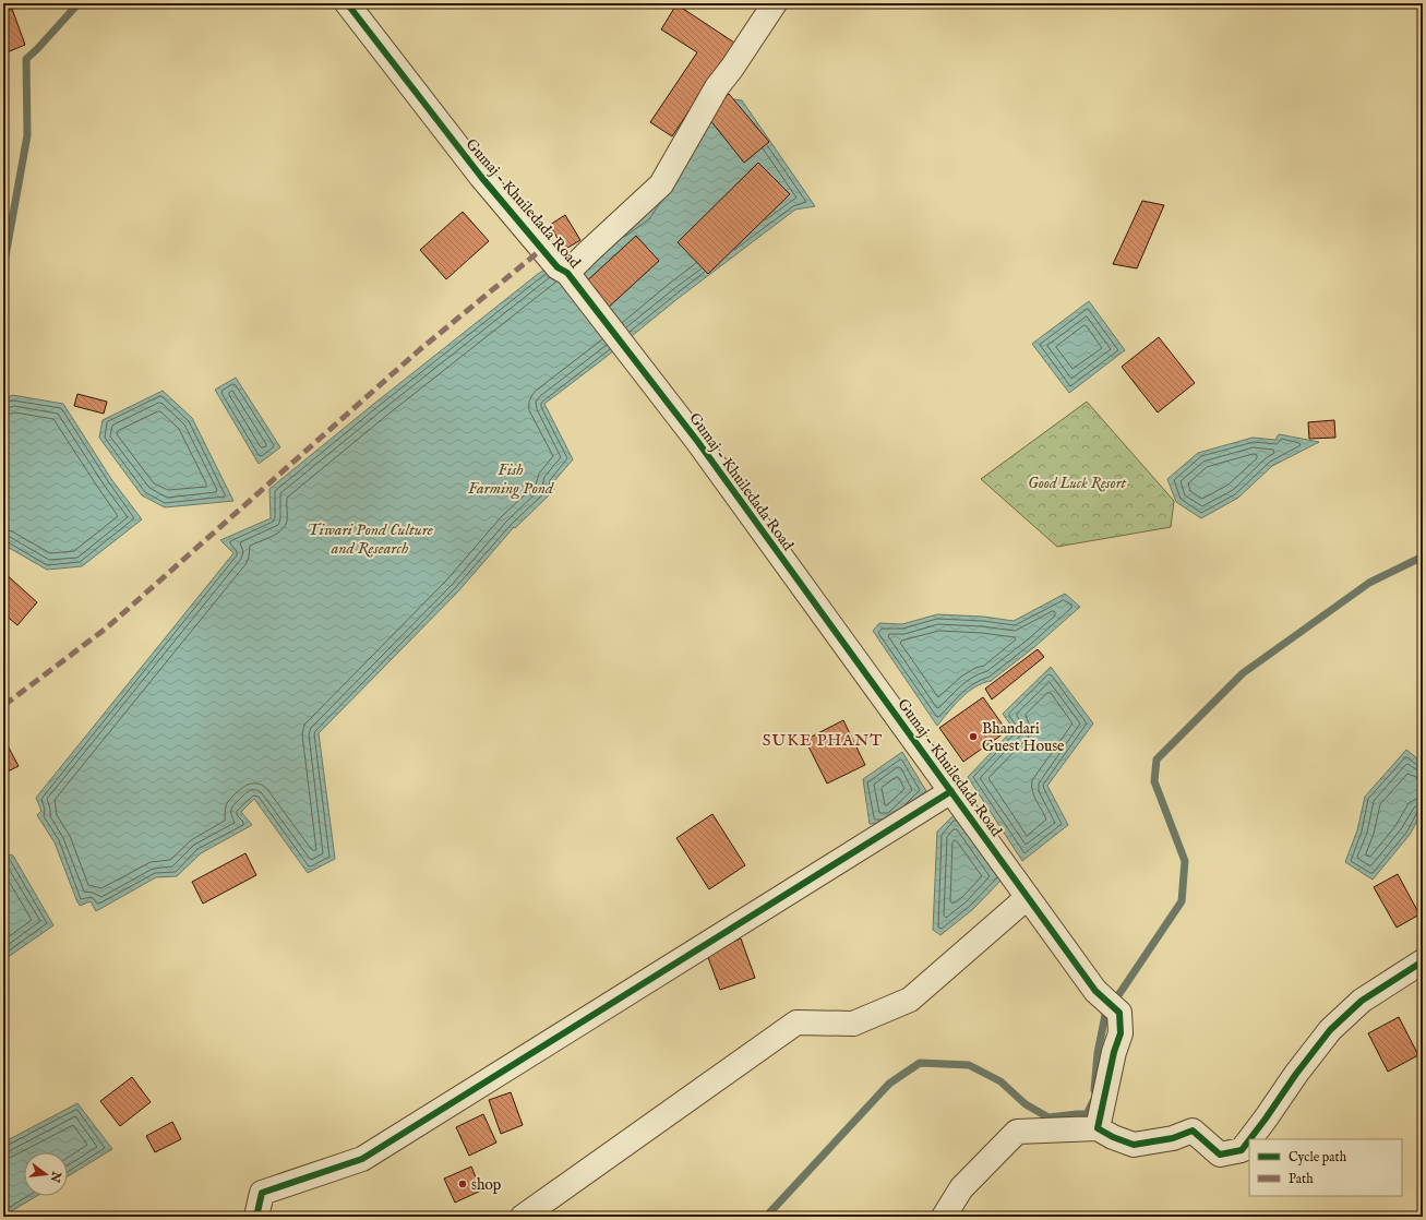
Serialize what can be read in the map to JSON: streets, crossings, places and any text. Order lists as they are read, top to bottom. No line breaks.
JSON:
{"streets":{"street":["Gumaj - Khuiledada Road"]},"districts":["SUKE PHANT"],"water":["Fish Farming Pond","Tiwari Pond Culture and Research"],"parks":["Good Luck Resort"],"places":["Bhandari Guest House","shop"],"legend":["Cycle path","Path"],"north":"right"}
